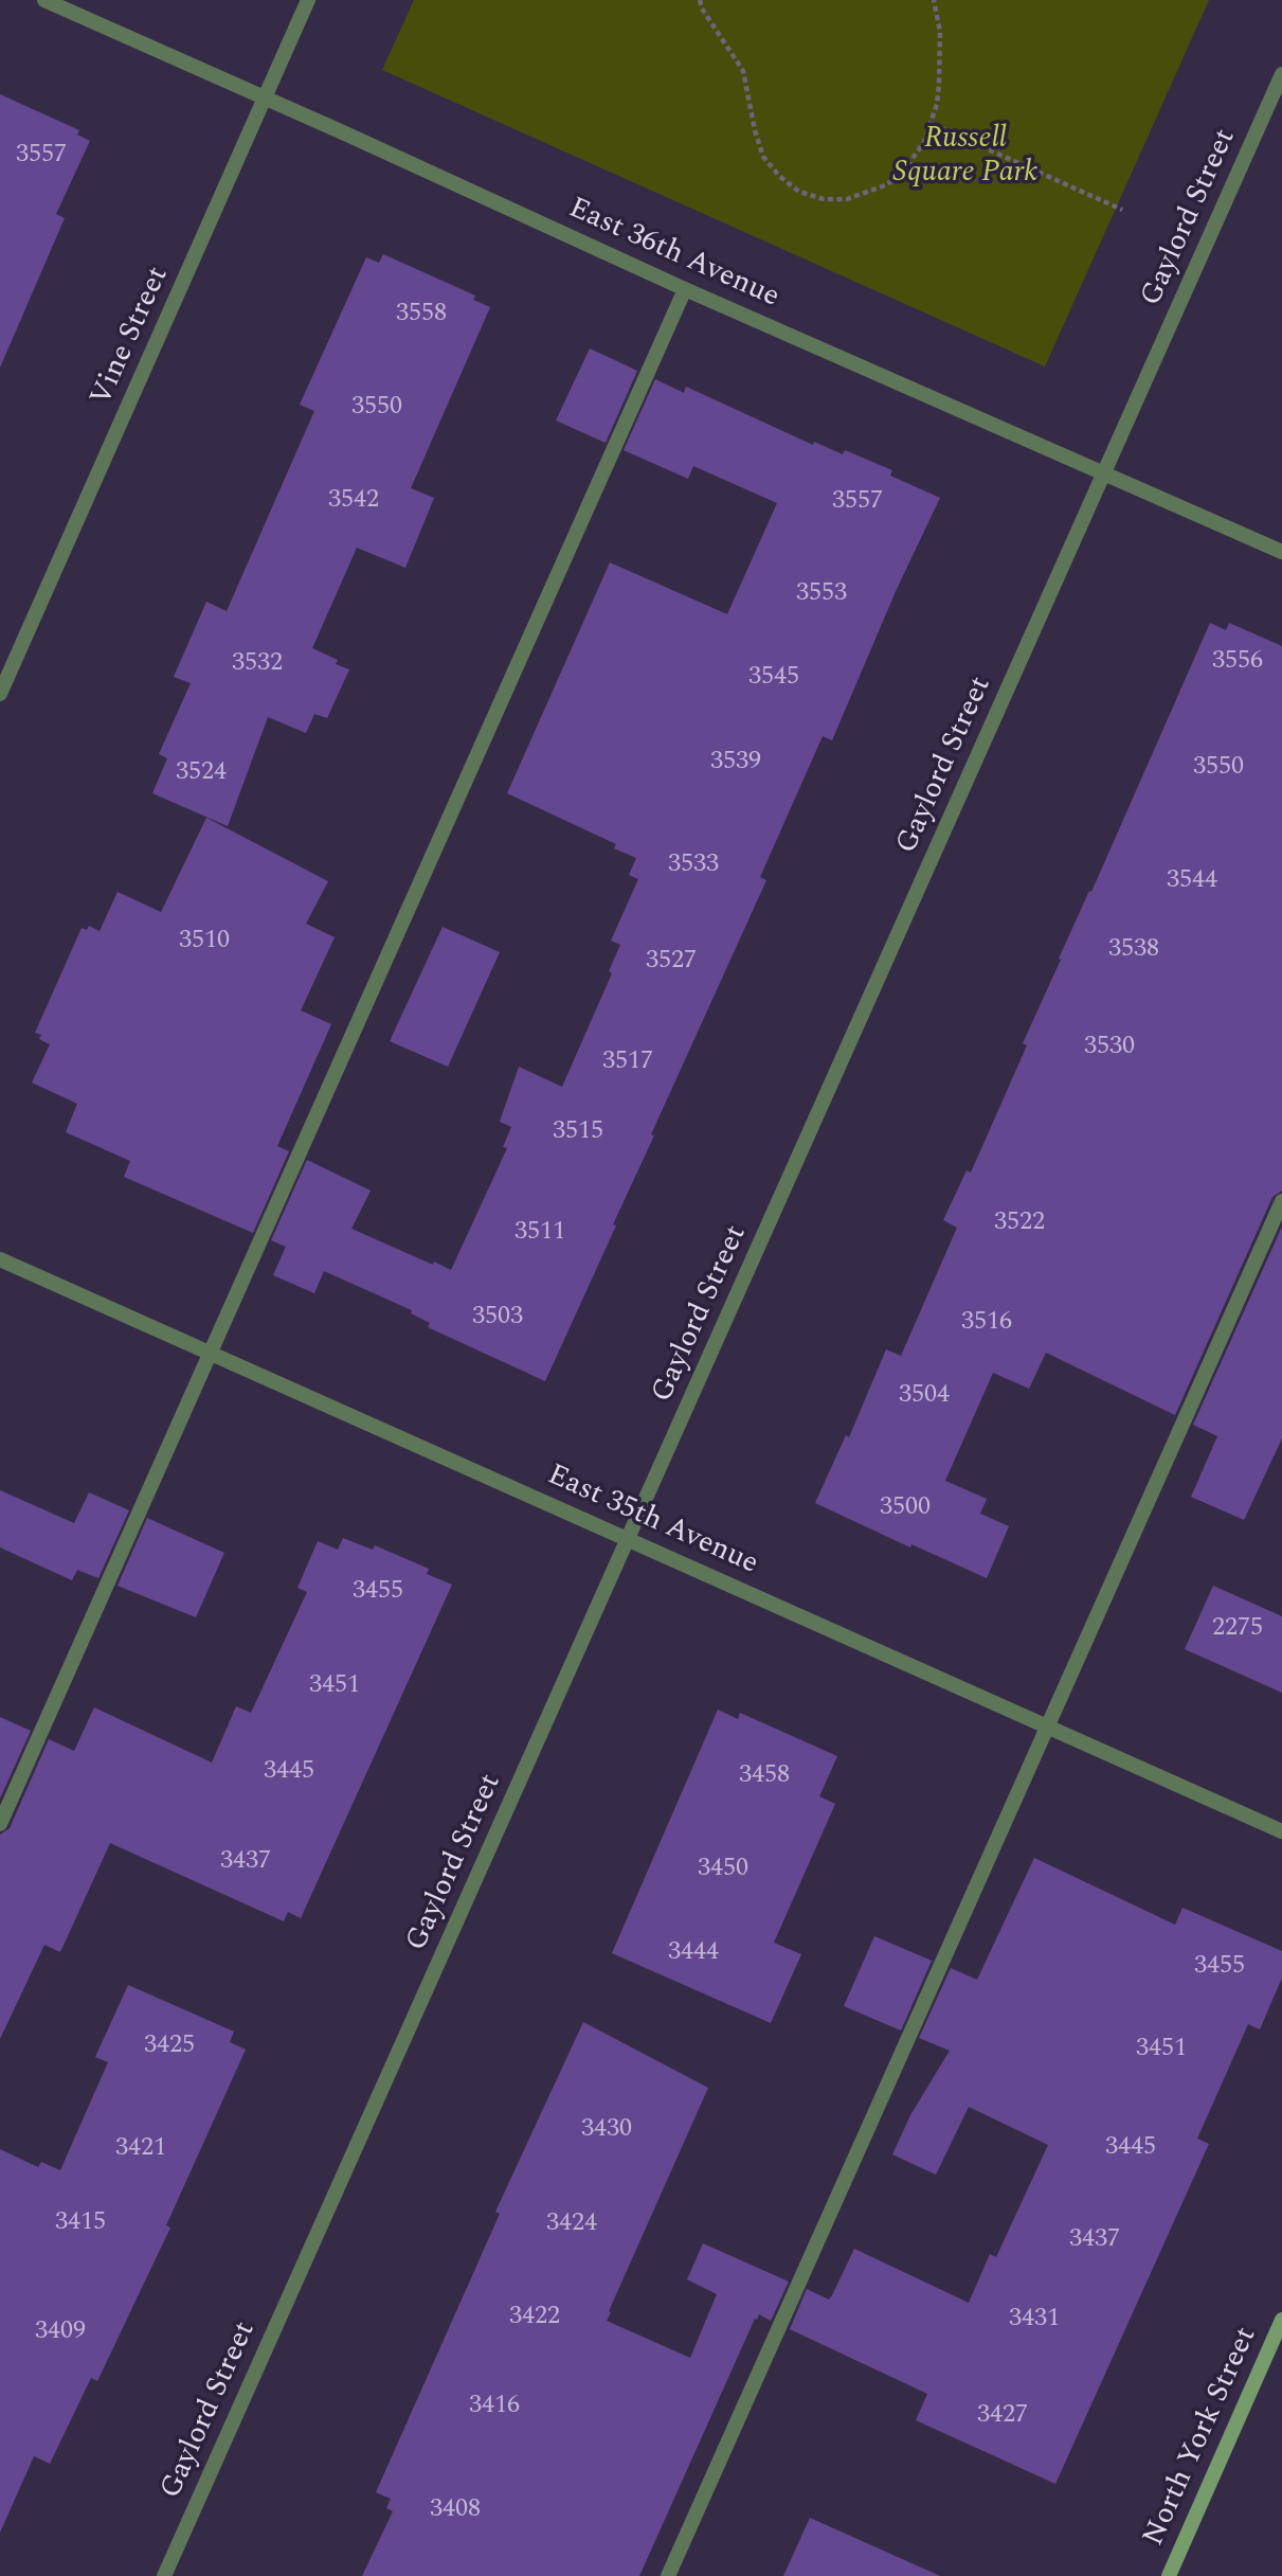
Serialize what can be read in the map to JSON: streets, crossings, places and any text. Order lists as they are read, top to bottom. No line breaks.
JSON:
{"streets":{"main road":["North York Street"],"street":["Gaylord Street","East 36th Avenue","Vine Street","East 35th Avenue"]},"crossings":[["Gaylord Street","East 36th Avenue"],["Gaylord Street","East 35th Avenue"],["East 36th Avenue","Vine Street"]],"parks":["Russell Square Park"],"house_numbers":["3557","3558","3550","3542","3557","3553","3556","3532","3545","3539","3550","3524","3533","3544","3510","3538","3527","3530","3517","3515","3522","3511","3503","3516","3504","3500","3455","2275","3451","3445","3458","3437","3450","3444","3455","3425","3451","3430","3445","3421","3415","3424","3437","3422","3431","3409","3416","3427","3408"]}
